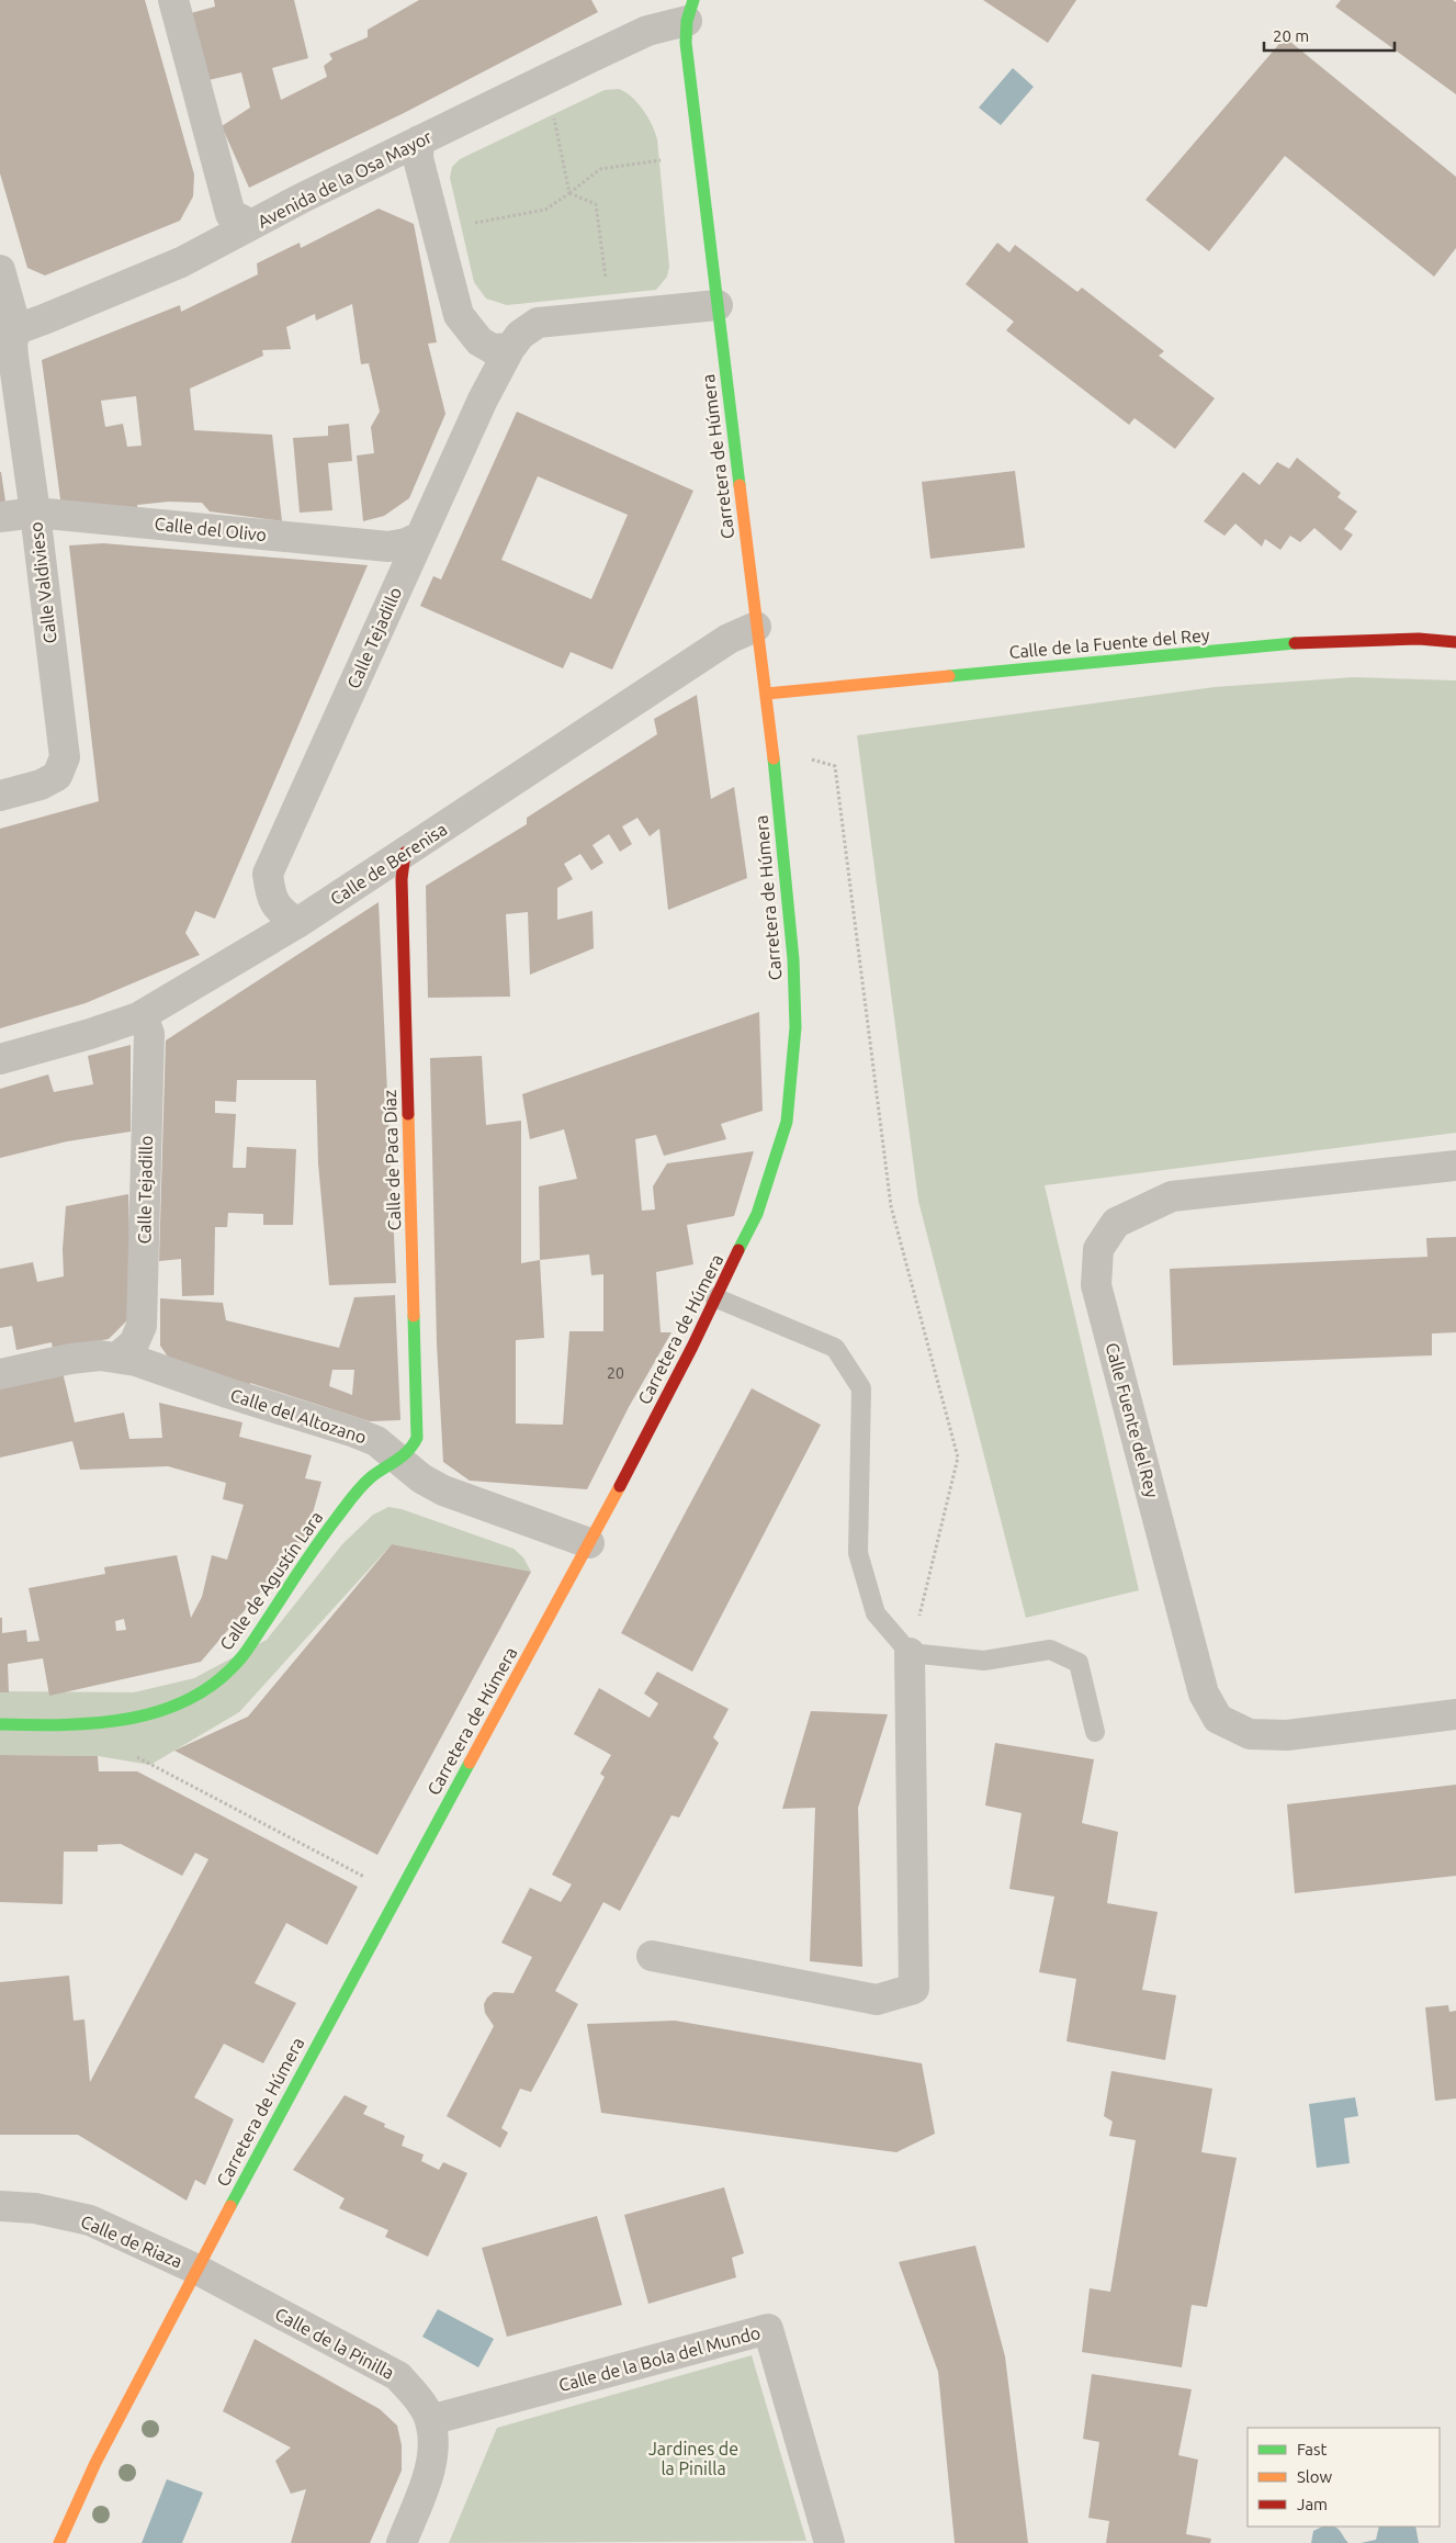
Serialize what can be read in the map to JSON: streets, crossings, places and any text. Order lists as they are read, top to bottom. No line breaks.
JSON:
{"streets":{"main road":["Carretera de Húmera","Calle de la Fuente del Rey","Calle de Paca Díaz","Calle de Agustín Lara"],"street":["Avenida de la Osa Mayor","Calle del Olivo","Calle Valdivieso","Calle Tejadillo","Calle de Berenisa","Calle del Altozano","Calle Fuente del Rey","Calle de Riaza","Calle de la Pinilla","Calle de la Bola del Mundo"]},"crossings":[["Avenida de la Osa Mayor","Carretera de Húmera"],["Avenida de la Osa Mayor","Calle Valdivieso"],["Carretera de Húmera","Calle Tejadillo"],["Carretera de Húmera","Calle de la Fuente del Rey"],["Carretera de Húmera","Calle de Berenisa"],["Carretera de Húmera","Calle del Altozano"],["Carretera de Húmera","Calle de Riaza"],["Carretera de Húmera","Calle de la Pinilla"],["Calle del Olivo","Calle Valdivieso"],["Calle del Olivo","Calle Tejadillo"],["Calle Tejadillo","Calle de Berenisa"],["Calle Tejadillo","Calle del Altozano"],["Calle de Berenisa","Calle de Paca Díaz"],["Calle de Paca Díaz","Calle del Altozano"],["Calle de Paca Díaz","Calle de Agustín Lara"],["Calle del Altozano","Calle de Agustín Lara"],["Calle de Riaza","Calle de la Pinilla"],["Calle de la Pinilla","Calle de la Bola del Mundo"]],"parks":["Jardines de la Pinilla"],"house_numbers":["20"],"legend":["Fast","Slow","Jam"],"scale_bar":"20 m"}
